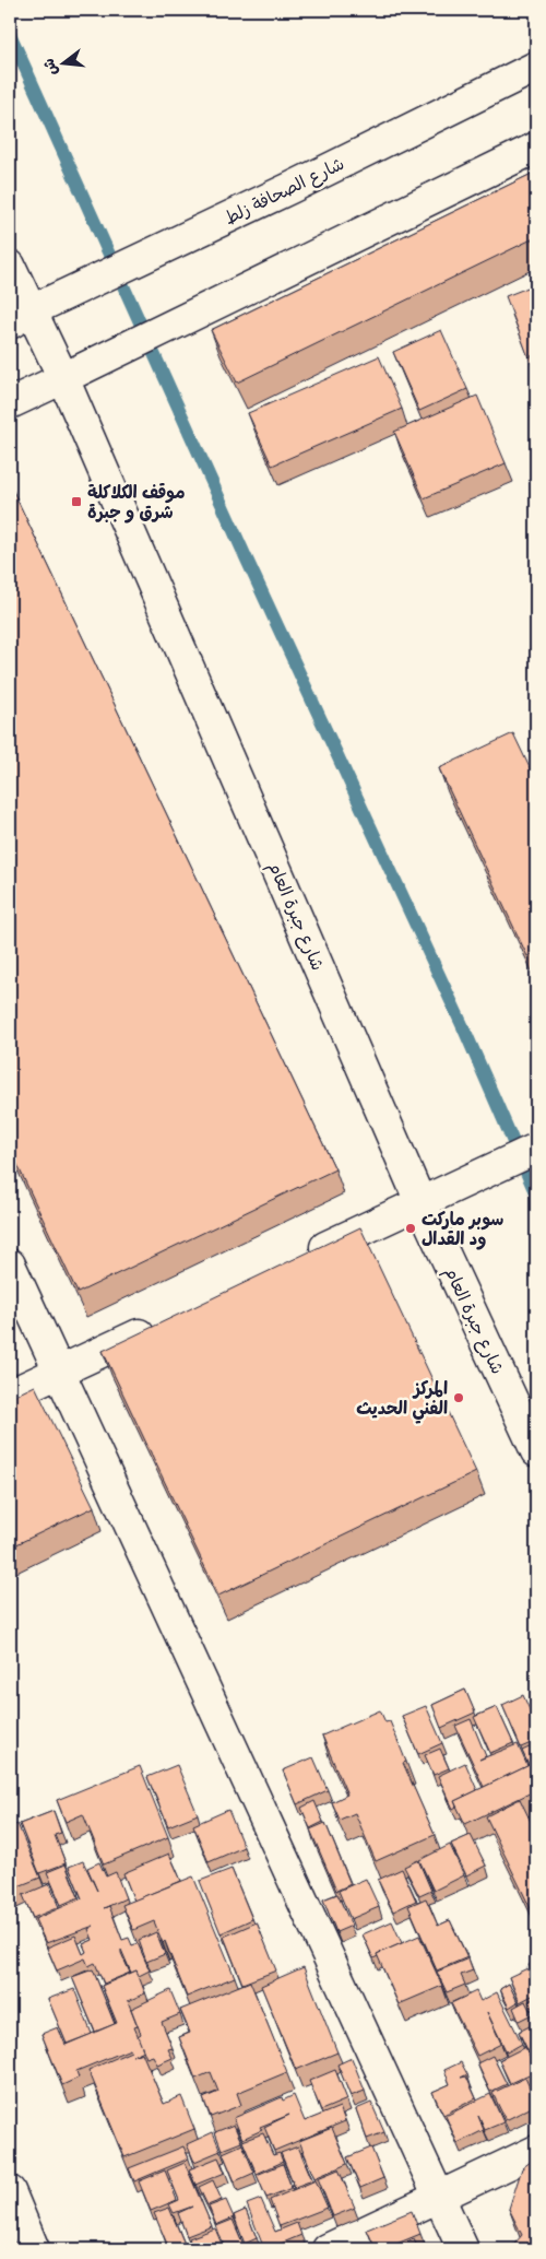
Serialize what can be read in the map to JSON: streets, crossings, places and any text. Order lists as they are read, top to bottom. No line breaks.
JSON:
{"streets":{"main road":["شارع الصحافة زلط","شارع جبرة العام"]},"crossings":[["شارع الصحافة زلط","شارع جبرة العام"]],"places":{"transit":["موقف الكلاكلة شرق و جبرة"],"other":["سوبر ماركت ود القدال","المركز الفني الحديث"]},"north":"left"}
